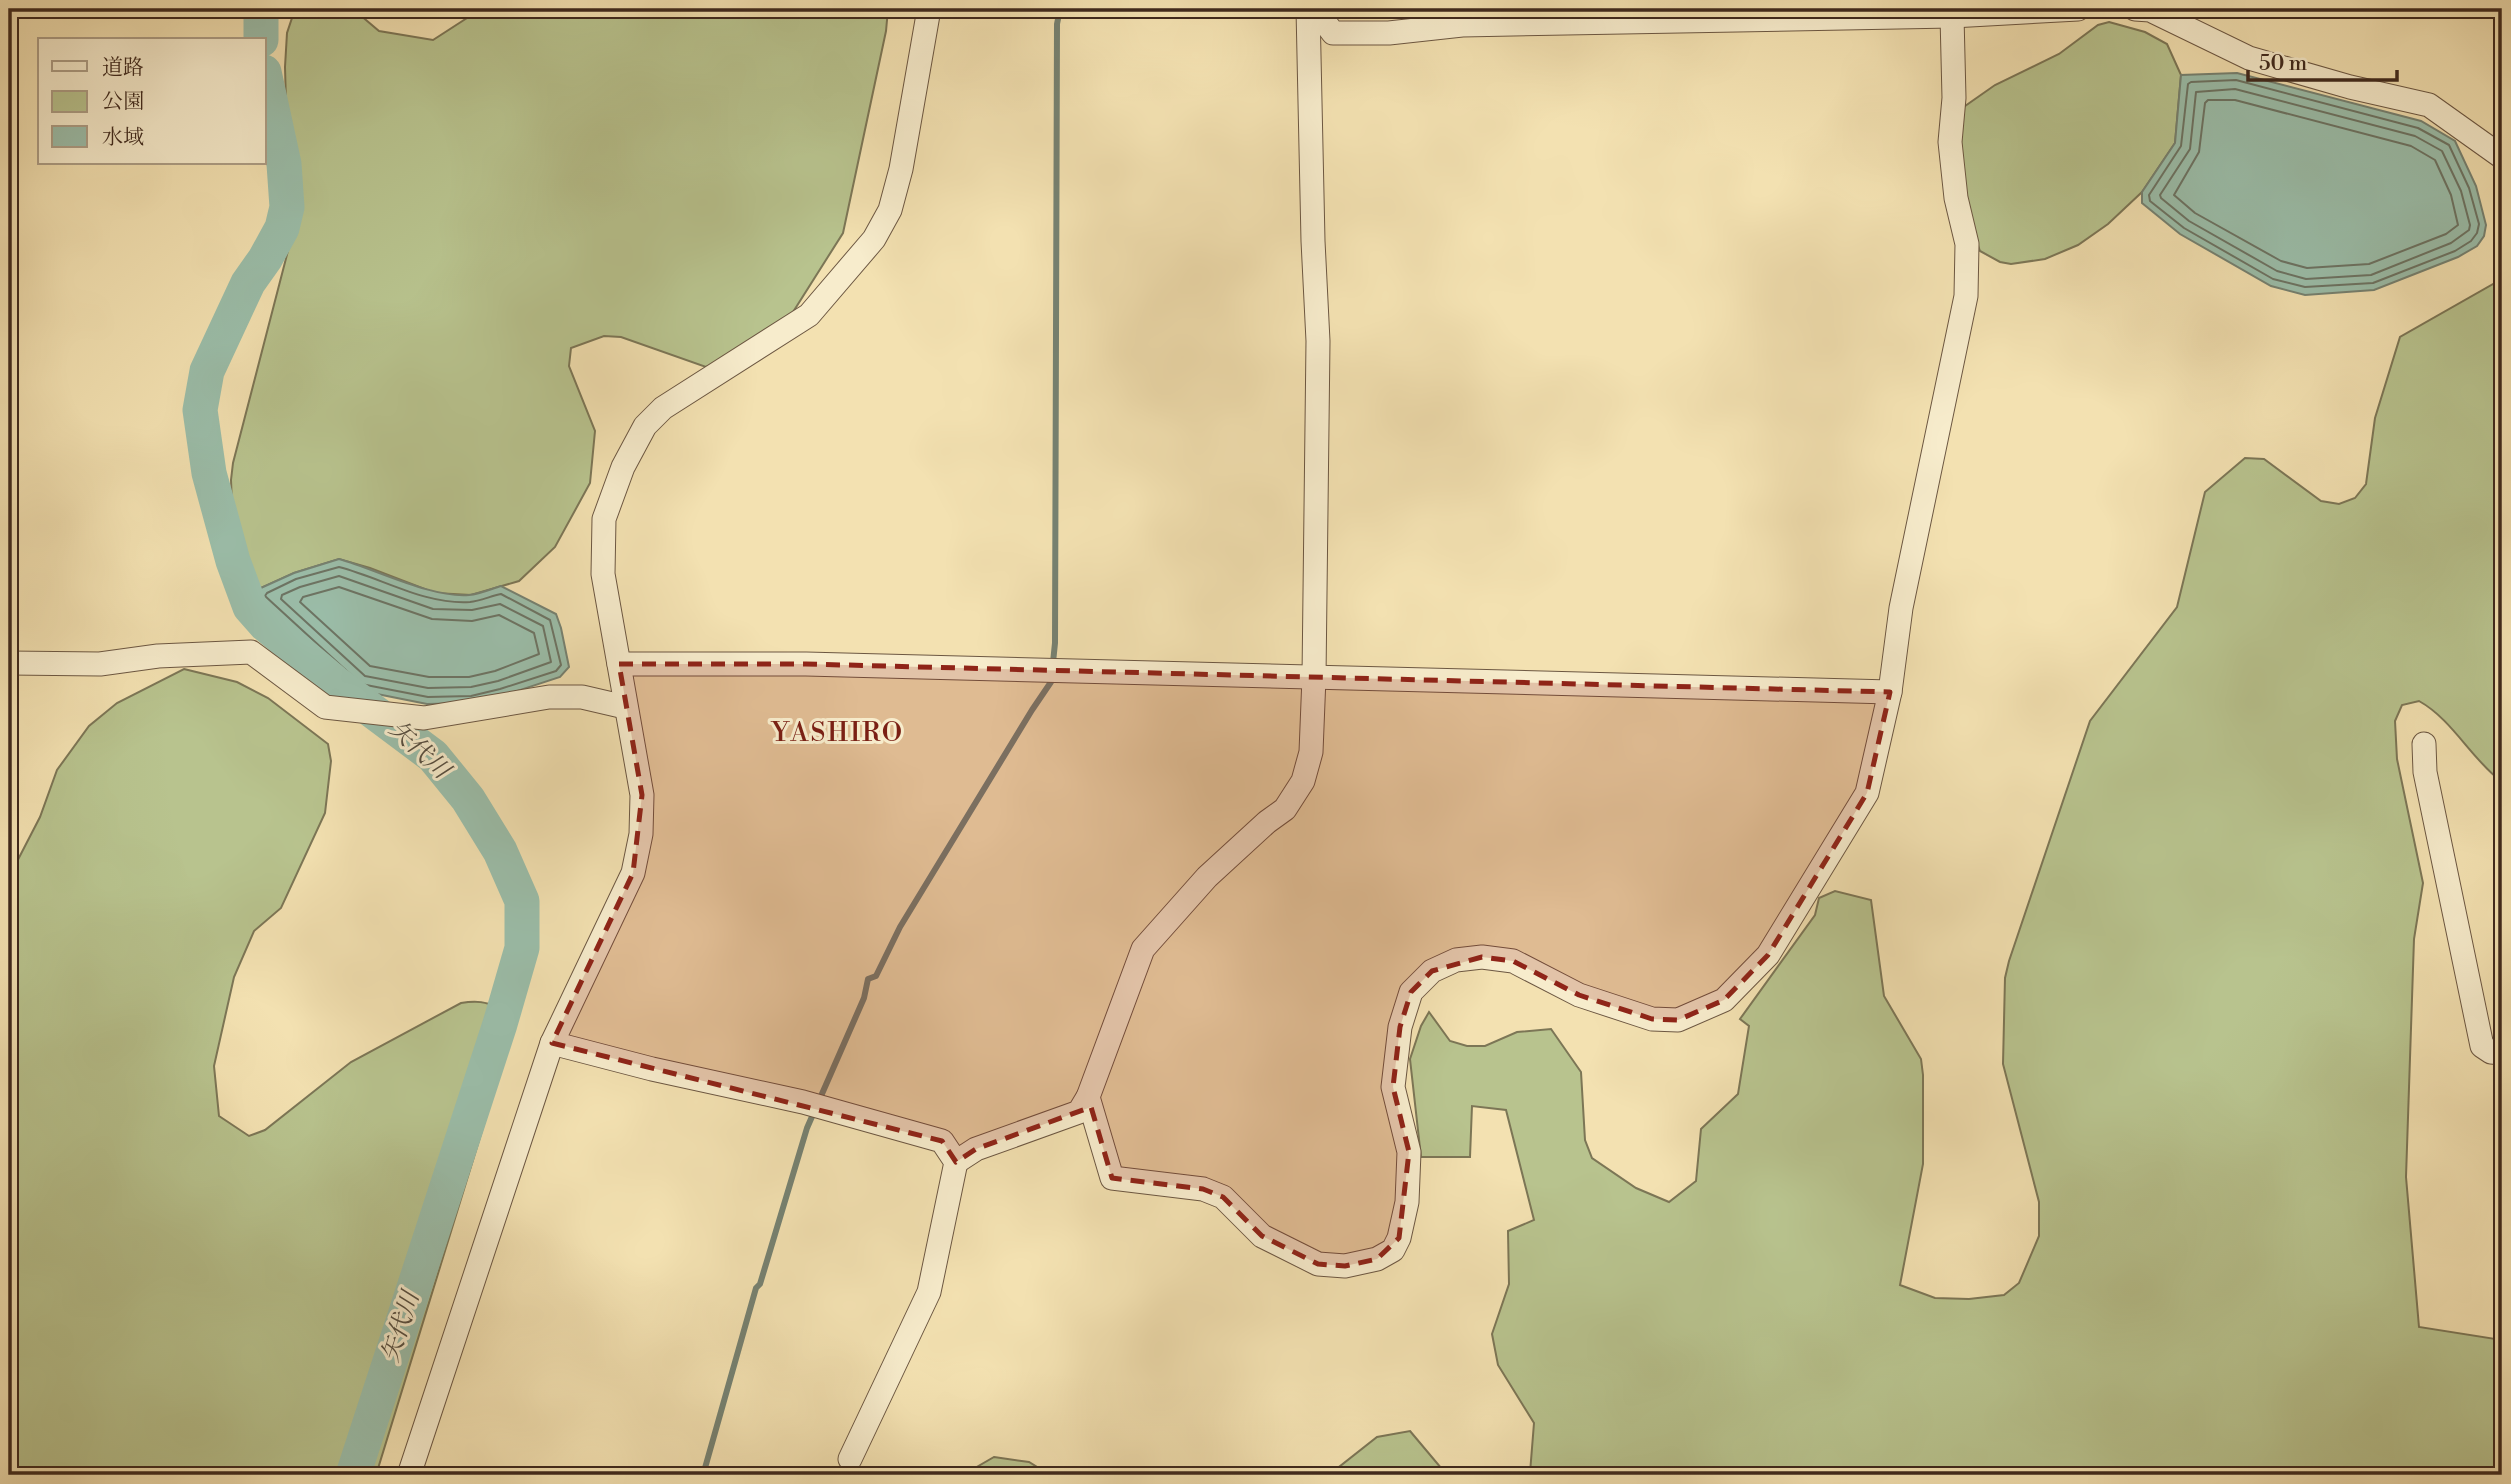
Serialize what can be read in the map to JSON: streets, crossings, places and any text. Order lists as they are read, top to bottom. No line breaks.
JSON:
{"districts":["YASHIRO"],"water":["矢代川"],"legend":["道路","公園","水域"],"scale_bar":"50 m"}
